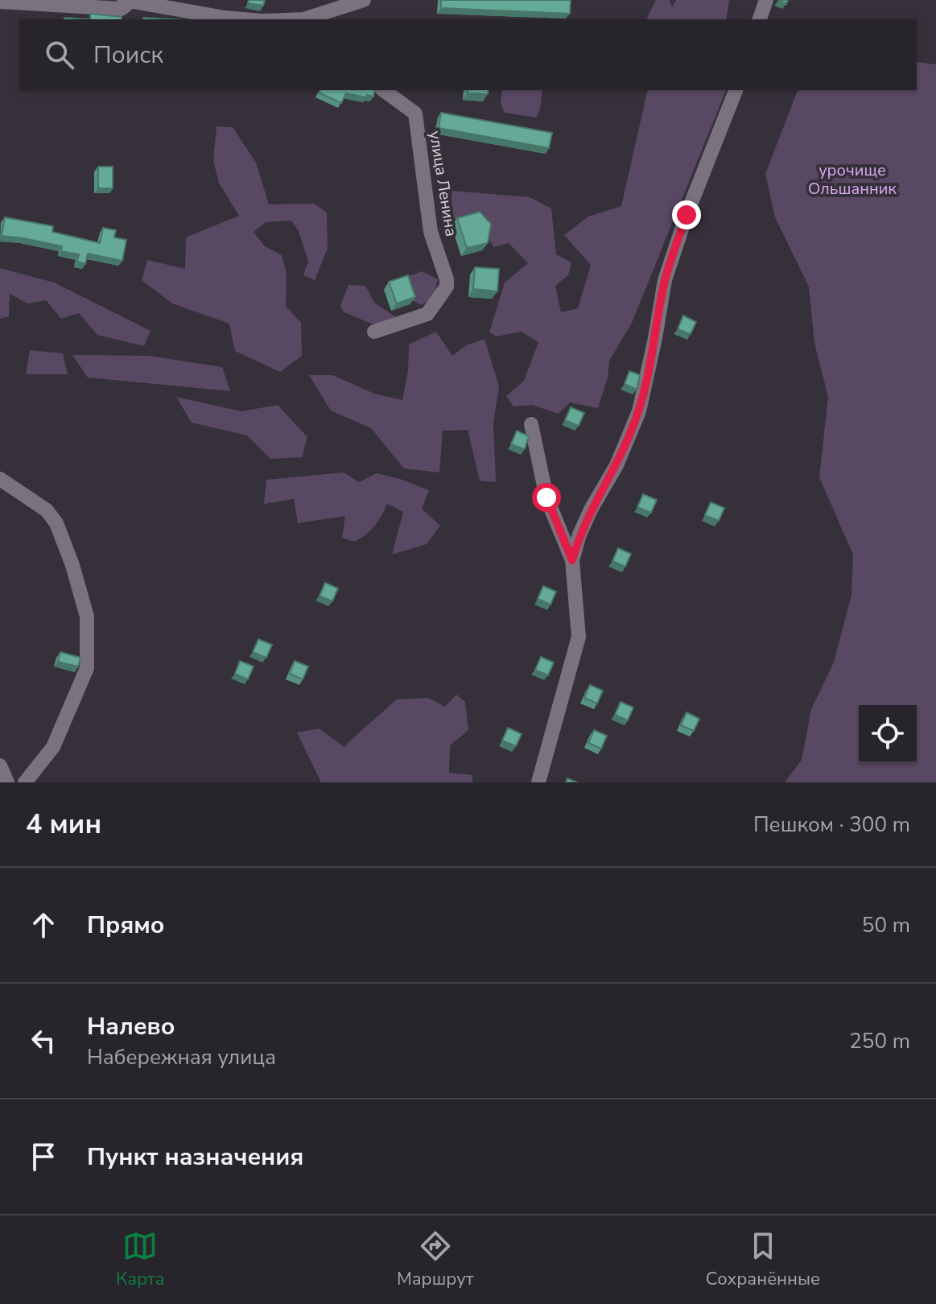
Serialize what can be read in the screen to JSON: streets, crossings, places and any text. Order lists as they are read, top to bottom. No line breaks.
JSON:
{"streets":{"street":["улица Ленина"]},"parks":["урочище Ольшанник"],"page":{"search":"Поиск","heading":["4 мин","Пешком · 300 m"],"list":[["Прямо","50 m"],["Налево","Набережная улица","250 m"],"Пункт назначения"],"nav":["Карта","Маршрут","Сохранённые"]}}
